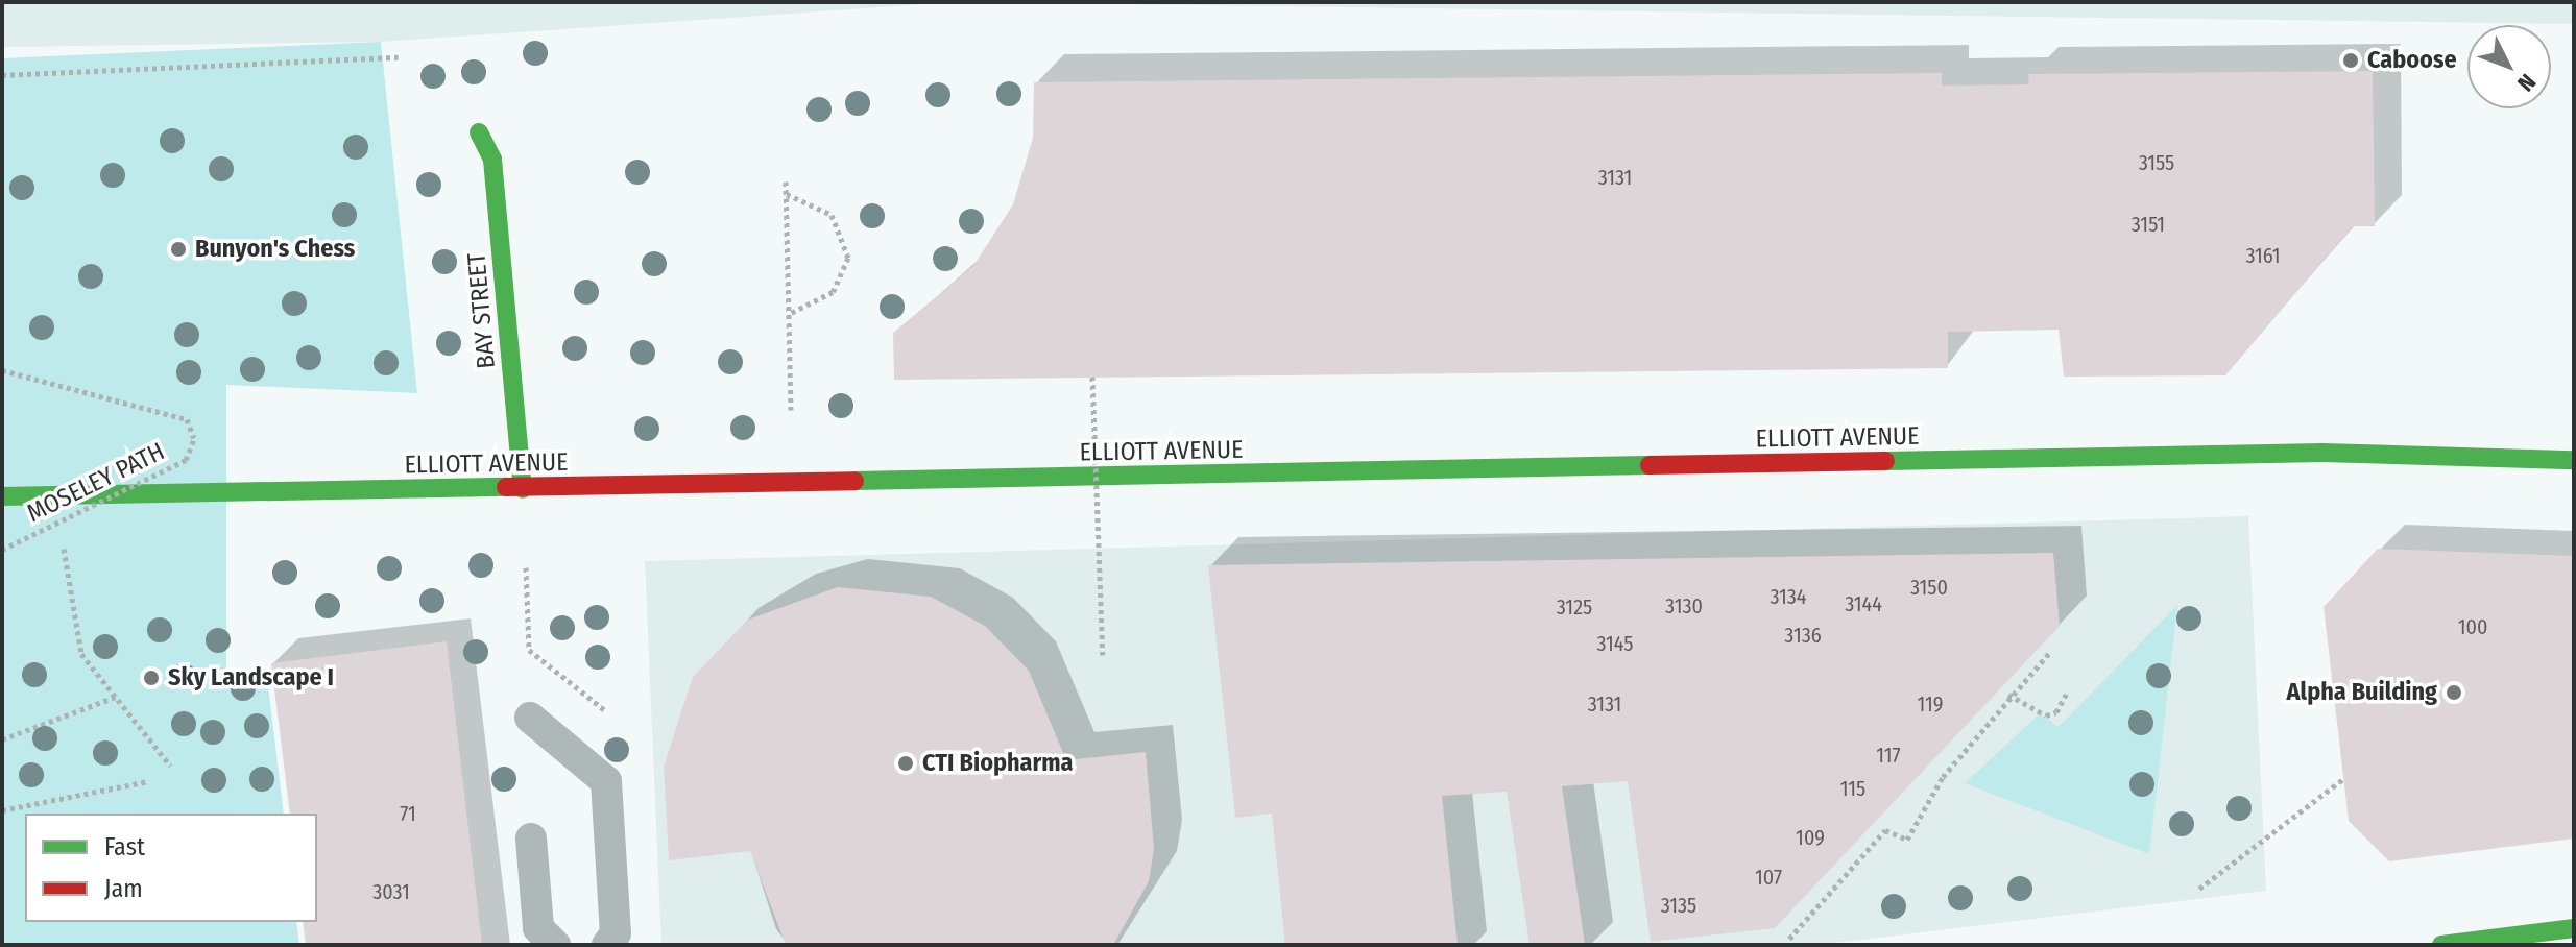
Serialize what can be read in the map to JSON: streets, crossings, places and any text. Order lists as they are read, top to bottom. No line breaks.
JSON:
{"streets":{"main road":["BAY STREET","ELLIOTT AVENUE"],"path":["MOSELEY PATH"]},"crossings":[["BAY STREET","ELLIOTT AVENUE"]],"places":["Caboose","Bunyon's Chess","Sky Landscape I","Alpha Building","CTI Biopharma"],"house_numbers":["3155","3131","3151","3161","3150","3134","3144","3130","3125","100","3136","3145","3131","119","117","115","71","109","107","3031","3135"],"legend":["Fast","Jam"],"north":"bottom right"}
